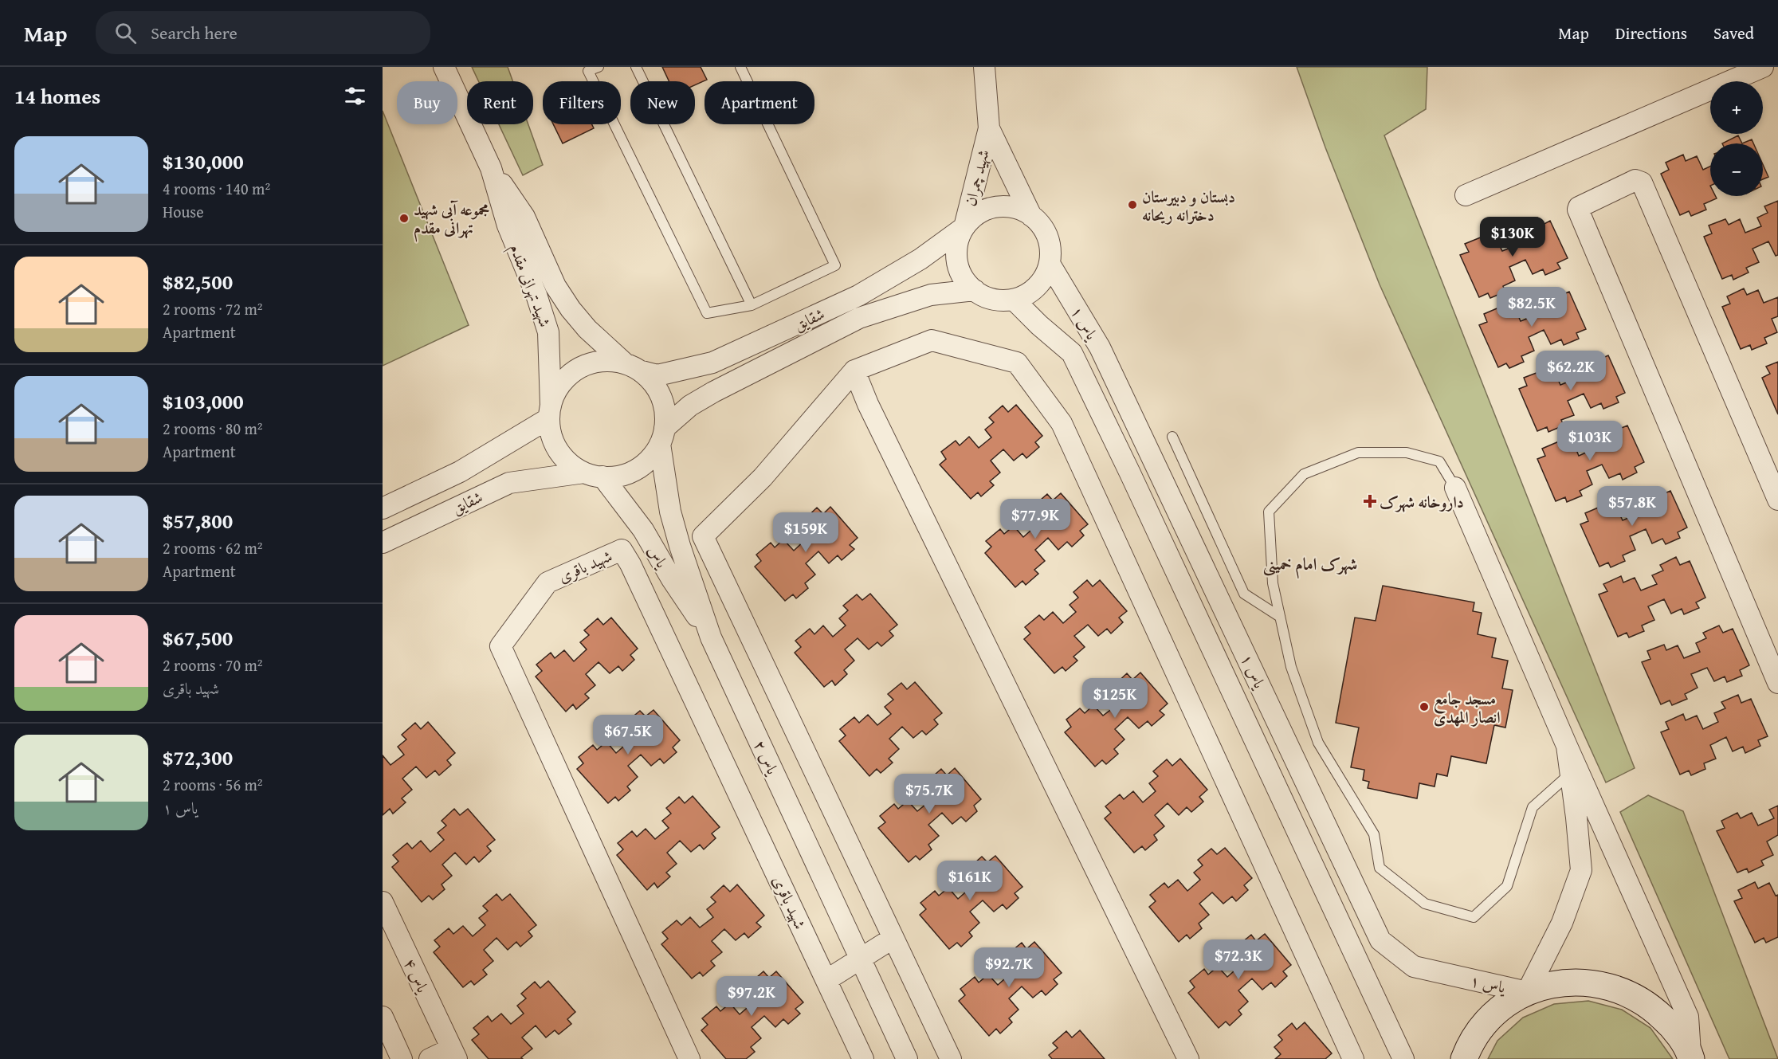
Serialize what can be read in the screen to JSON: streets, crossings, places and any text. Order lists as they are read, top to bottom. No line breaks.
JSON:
{"streets":{"street":["شهید چمران","شهید تهرانی مقدم","شقایق","یاس ۱","یاس","شهید باقری","یاس ۲","یاس ۴"]},"crossings":[["شهید چمران","شقایق"],["شهید چمران","یاس ۱"],["شهید تهرانی مقدم","شقایق"],["شهید تهرانی مقدم","یاس"],["شهید تهرانی مقدم","یاس ۲"],["شقایق","یاس ۱"],["شقایق","یاس"],["شقایق","یاس ۲"],["یاس","یاس ۲"]],"districts":["شهرک امام خمینی"],"places":{"other":["دبستان و دبیرستان دخترانه ریحانه","مجموعه آبی شهید تهرانی مقدم","مسجد جامع انصار المهدی"],"health":["داروخانه شهرک"]},"page":{"header":"Map","search":"Search here","nav":["Map","Directions","Saved"],"heading":"14 homes","map_buttons":["+","−"],"chip":["Buy","Rent","Filters","New","Apartment"],"list":[{"name":"$130,000","note":"4 rooms · 140 m² · House"},{"name":"$82,500","note":"2 rooms · 72 m² · Apartment"},{"name":"$103,000","note":"2 rooms · 80 m² · Apartment"},{"name":"$57,800","note":"2 rooms · 62 m² · Apartment"},{"name":"$67,500","note":"2 rooms · 70 m² · شهید باقری"},{"name":"$72,300","note":"2 rooms · 56 m² · یاس ۱"}],"price":["$130K","$82.5K","$62.2K","$103K","$57.8K","$77.9K","$159K","$125K","$67.5K","$75.7K","$161K","$72.3K","$92.7K","$97.2K"]}}
